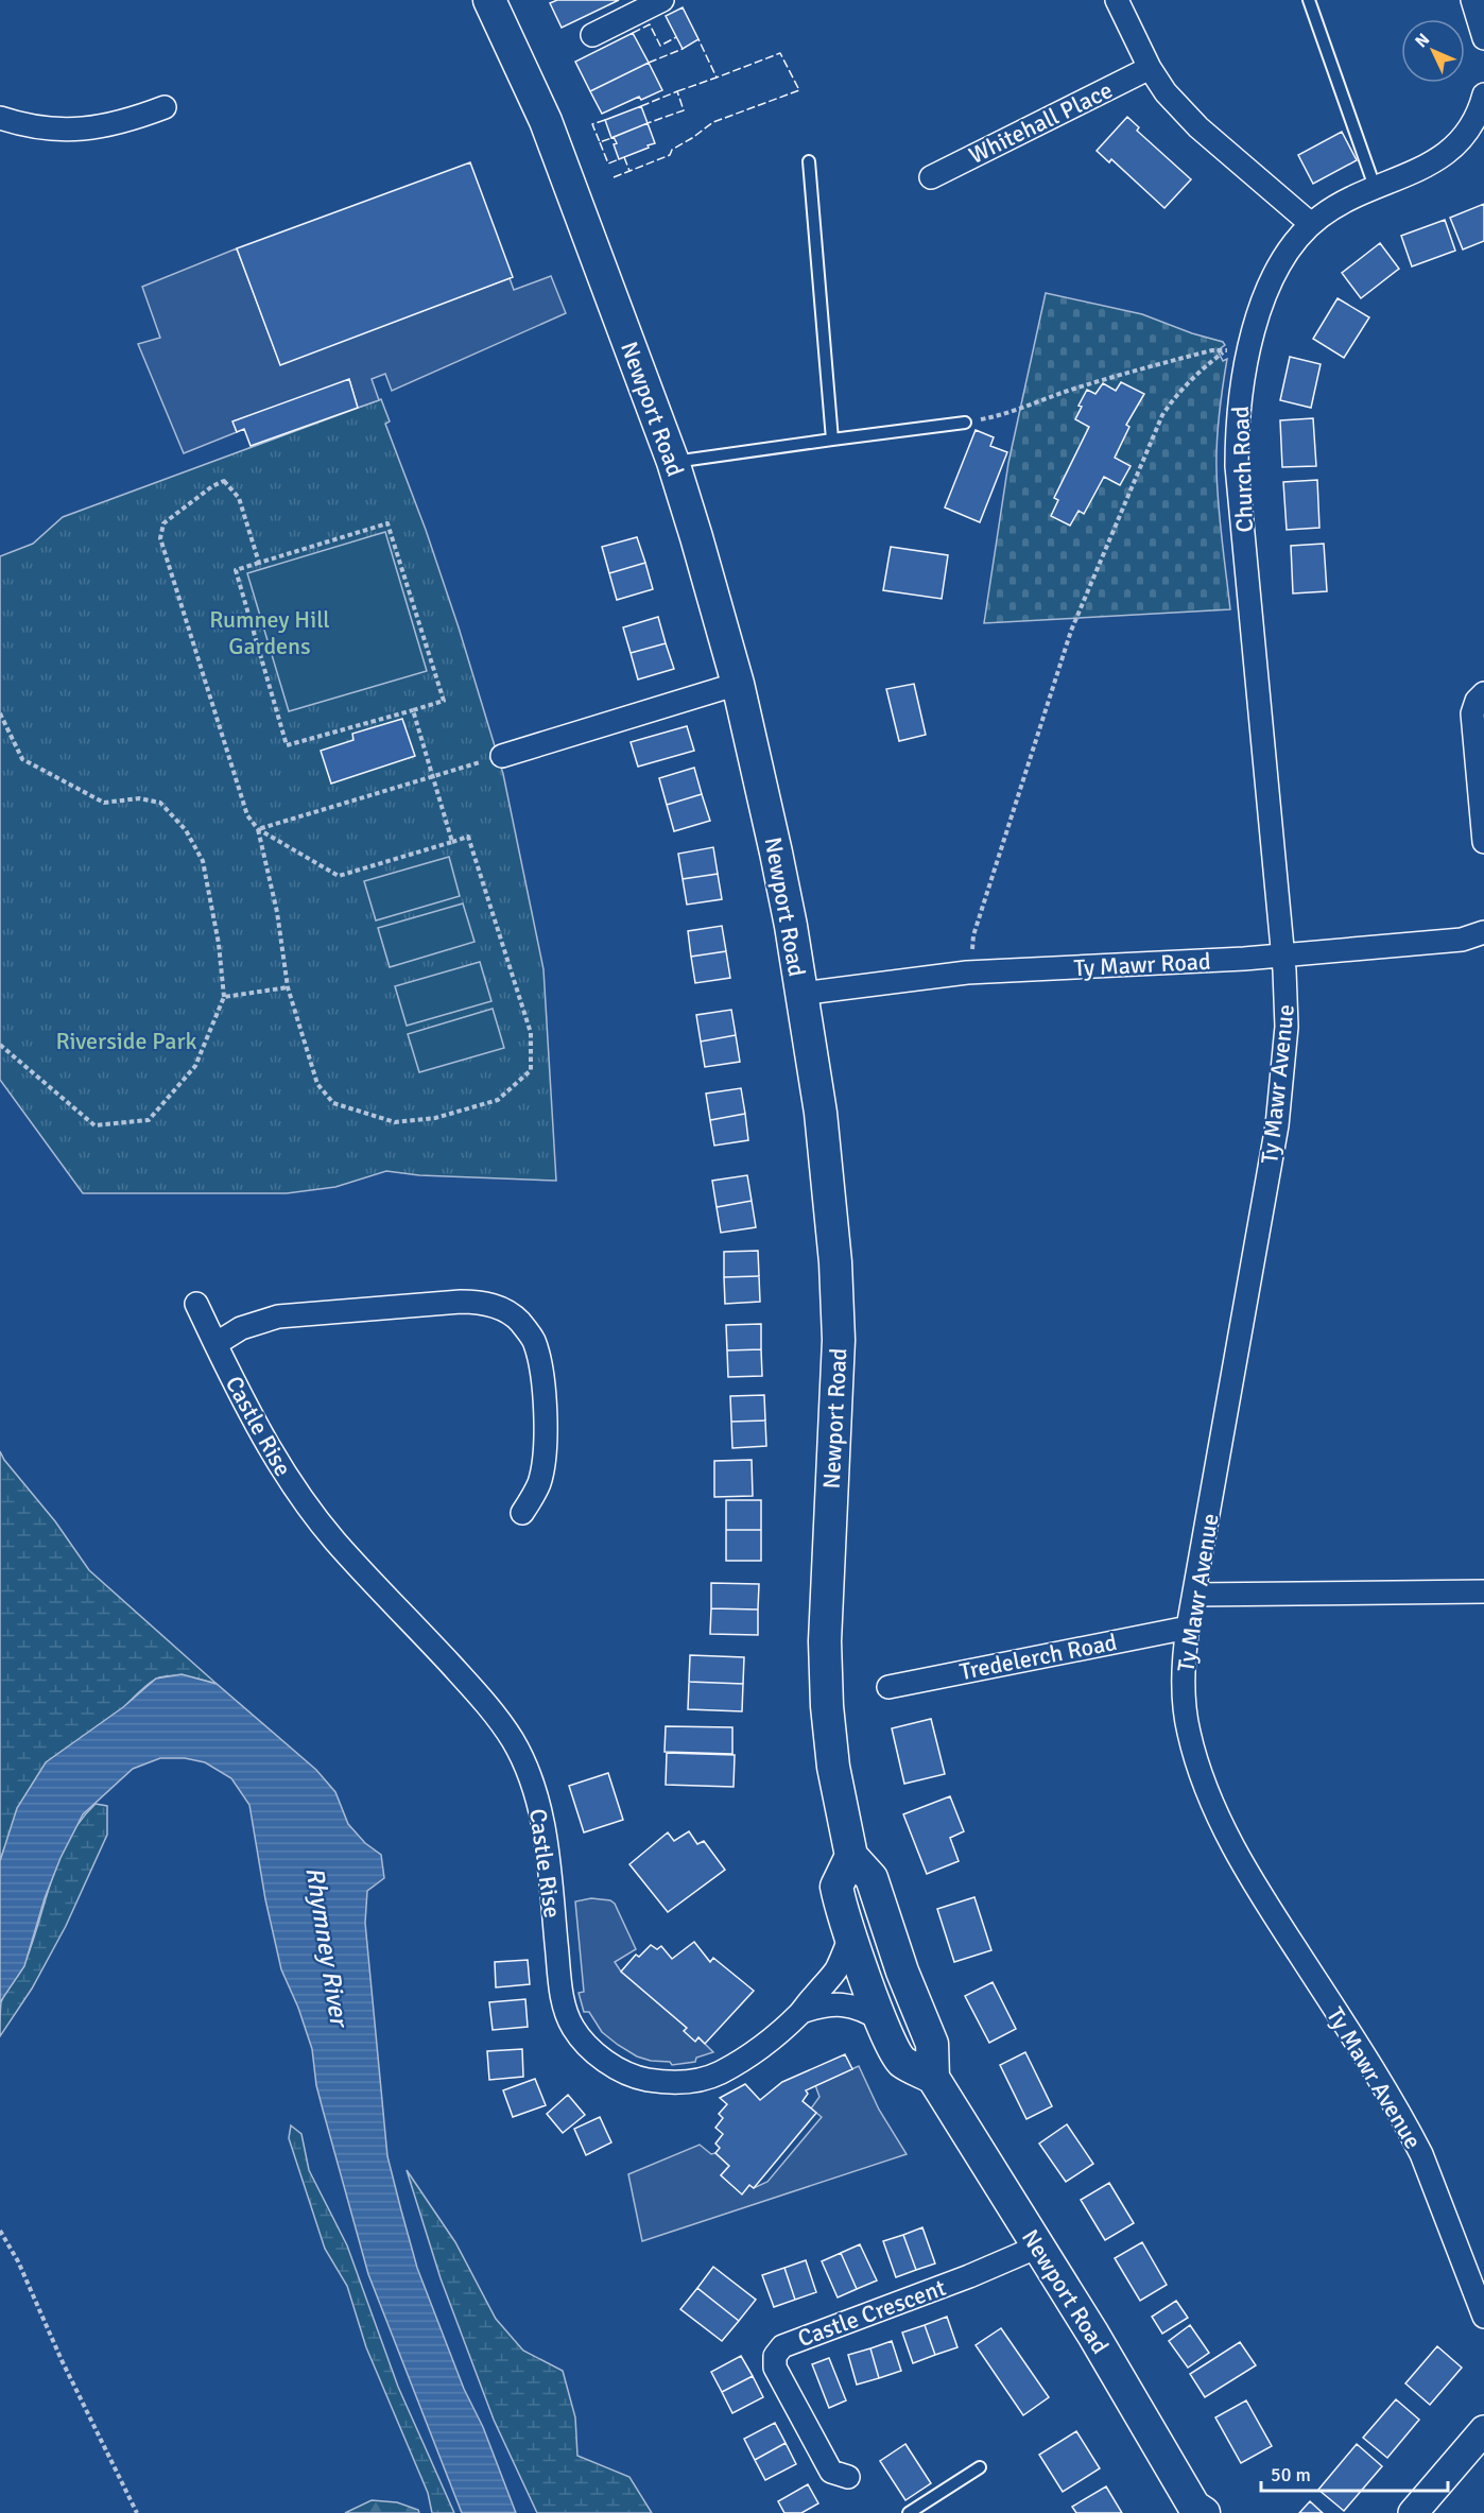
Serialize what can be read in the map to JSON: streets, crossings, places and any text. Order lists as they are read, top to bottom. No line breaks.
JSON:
{"streets":{"main road":["Newport Road"],"street":["Whitehall Place","Church Road","Ty Mawr Road","Ty Mawr Avenue","Castle Rise","Tredelerch Road","Castle Crescent"]},"crossings":[["Newport Road","Ty Mawr Road"],["Newport Road","Castle Crescent"],["Church Road","Ty Mawr Road"],["Church Road","Ty Mawr Avenue"],["Ty Mawr Road","Ty Mawr Avenue"],["Ty Mawr Avenue","Tredelerch Road"]],"water":["Rhymney River"],"parks":["Rumney Hill Gardens","Riverside Park"],"scale_bar":"50 m","north":"top left"}
